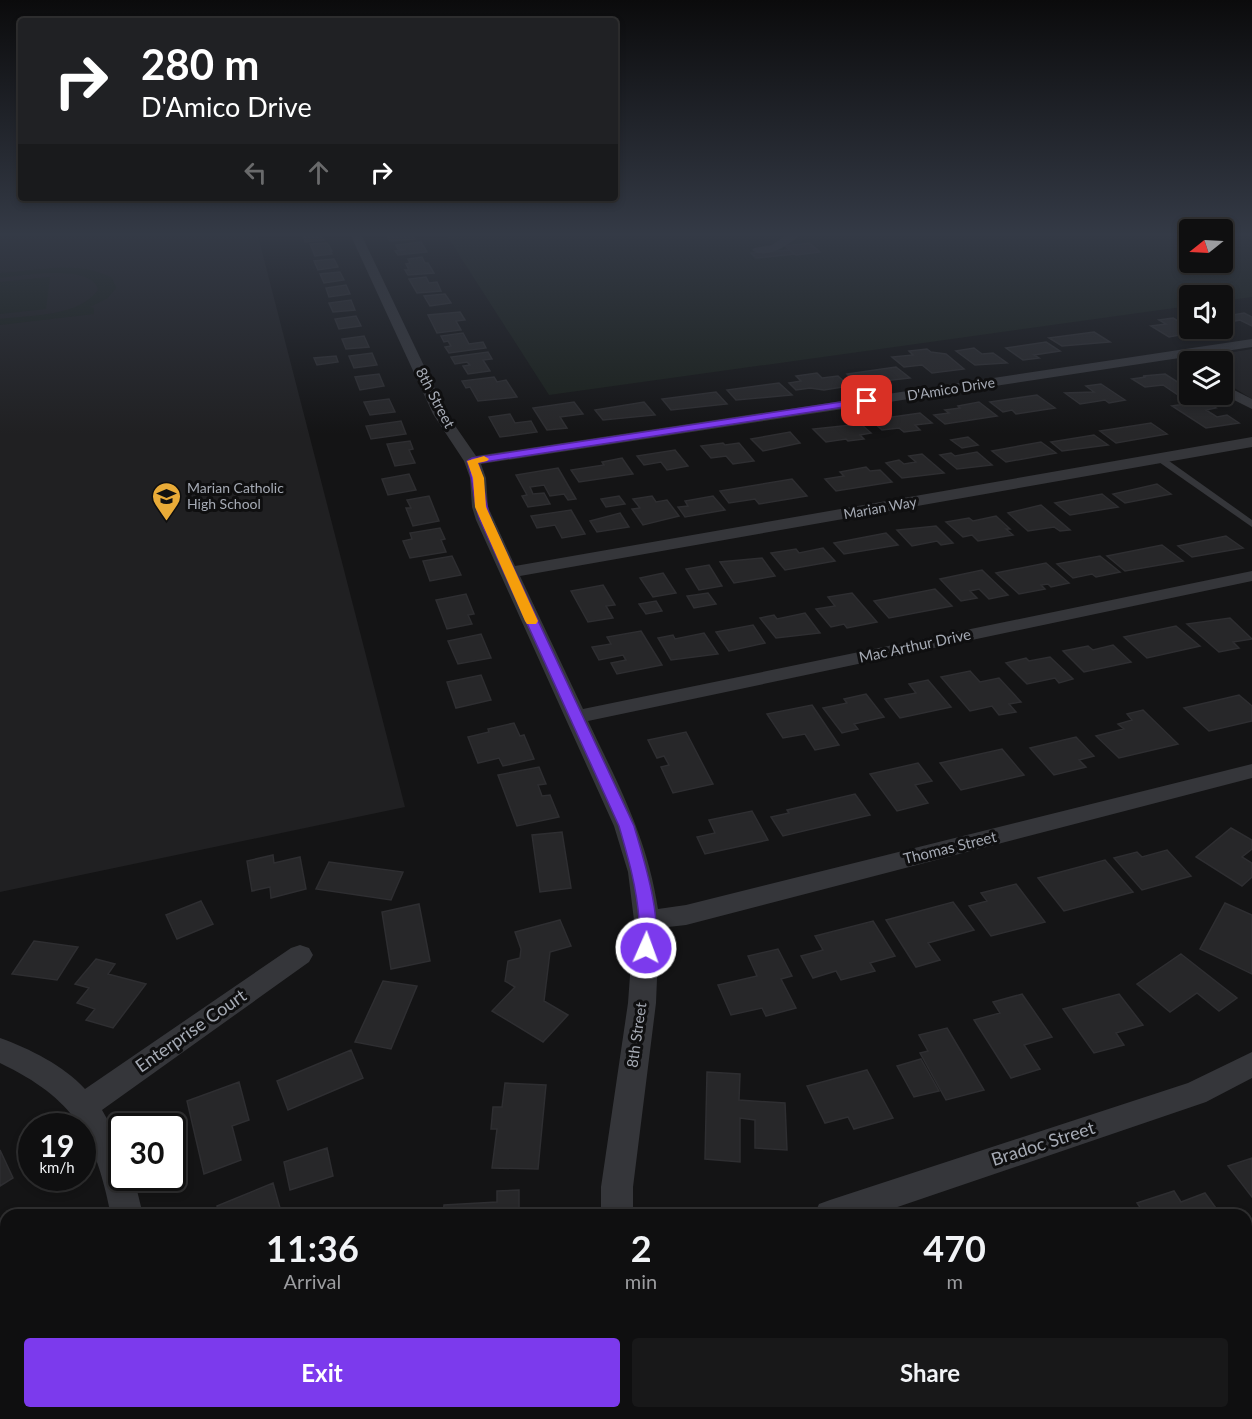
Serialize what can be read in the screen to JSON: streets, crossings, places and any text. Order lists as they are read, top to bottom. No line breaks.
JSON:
{"streets":{"street":["D'Amico Drive","8th Street","Marian Way","Mac Arthur Drive","Thomas Street","Enterprise Court","Bradoc Street"]},"crossings":[["D'Amico Drive","8th Street"],["8th Street","Marian Way"],["8th Street","Mac Arthur Drive"],["8th Street","Thomas Street"]],"places":{"school or university":["Marian Catholic High School"]},"north":"left","page":{"turn":["280 m","D'Amico Drive"],"speed":"19 km/h","limit":"30","eta":["11:36","Arrival","2","min","470","m"],"buttons":["Exit","Share"]}}
